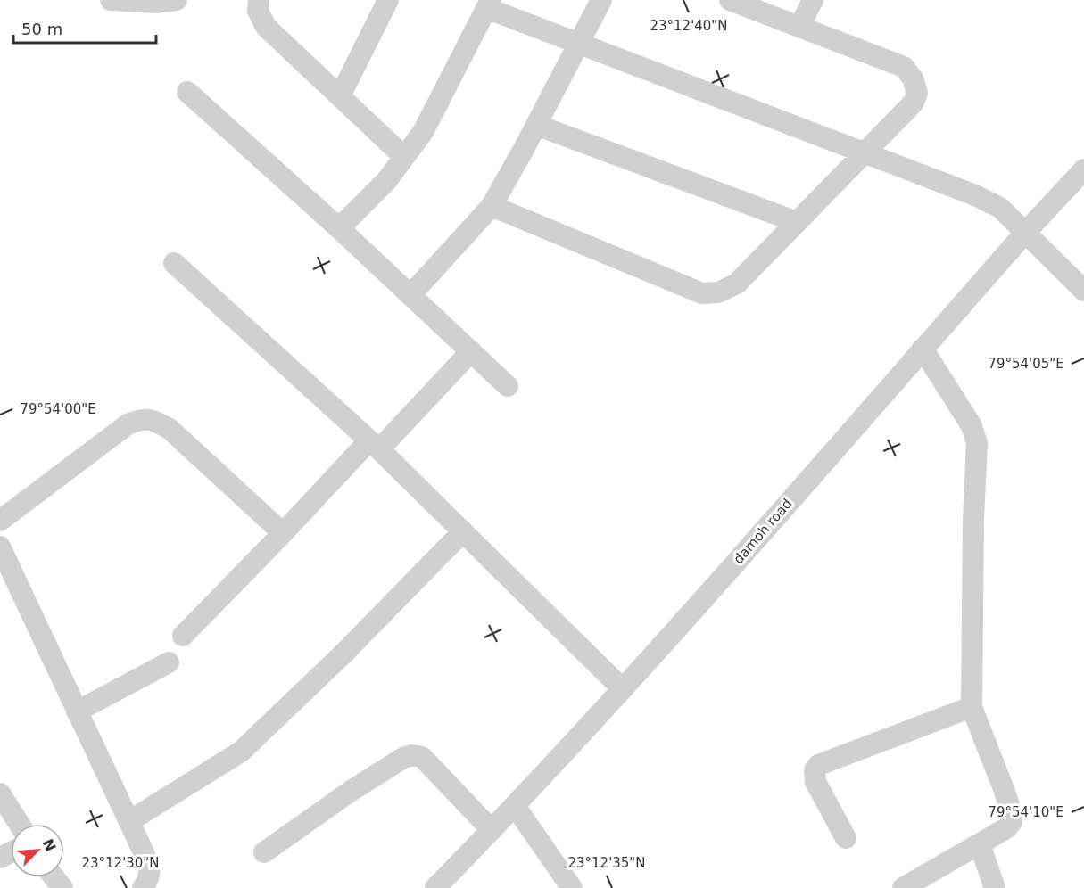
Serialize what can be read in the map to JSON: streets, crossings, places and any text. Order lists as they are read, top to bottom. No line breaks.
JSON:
{"streets":{"street":["damoh road"]},"scale_bar":"50 m","north":"top right","coordinates":["23°12'40\"N","79°54'05\"E","79°54'00\"E","79°54'10\"E","23°12'35\"N","23°12'30\"N"]}
